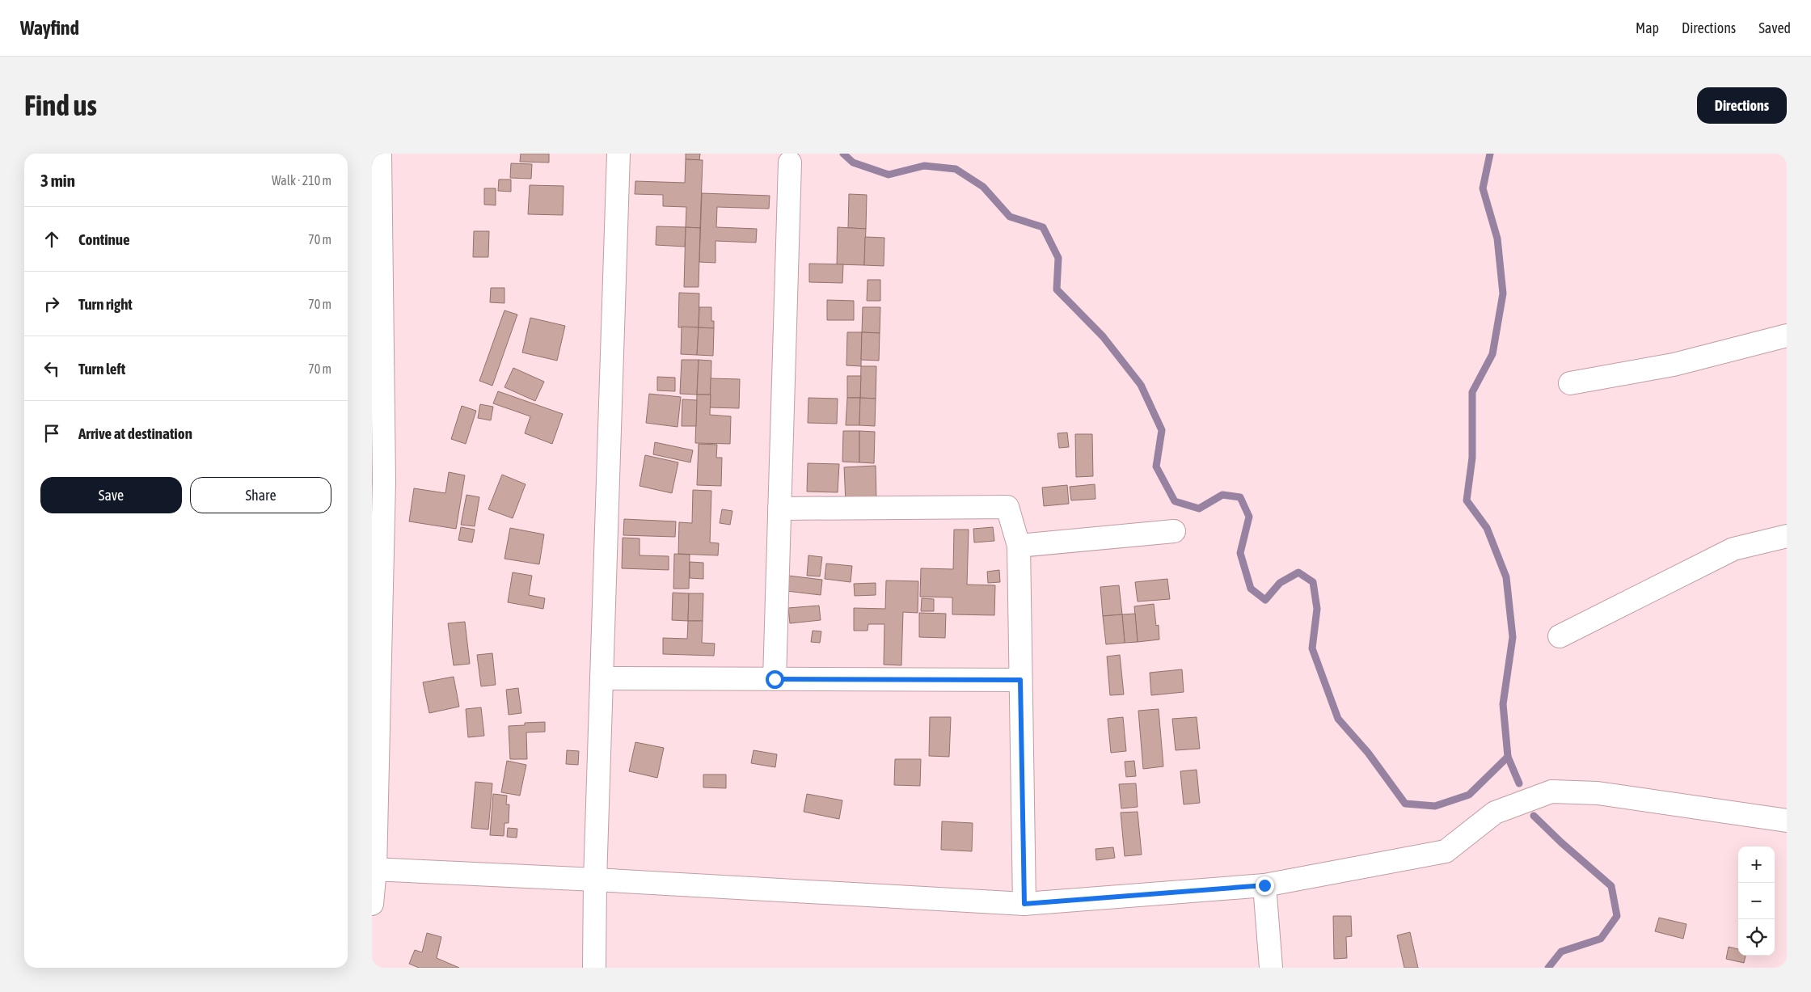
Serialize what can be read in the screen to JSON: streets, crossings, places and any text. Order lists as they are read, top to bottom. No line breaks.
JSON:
{"page":{"header":"Wayfind","nav":["Map","Directions","Saved"],"buttons":["Directions",["Save","Share"]],"title":"Find us","heading":["3 min","Walk · 210 m"],"list":[["Continue","70 m"],["Turn right","70 m"],["Turn left","70 m"],"Arrive at destination"],"map_buttons":["+","−"]}}
